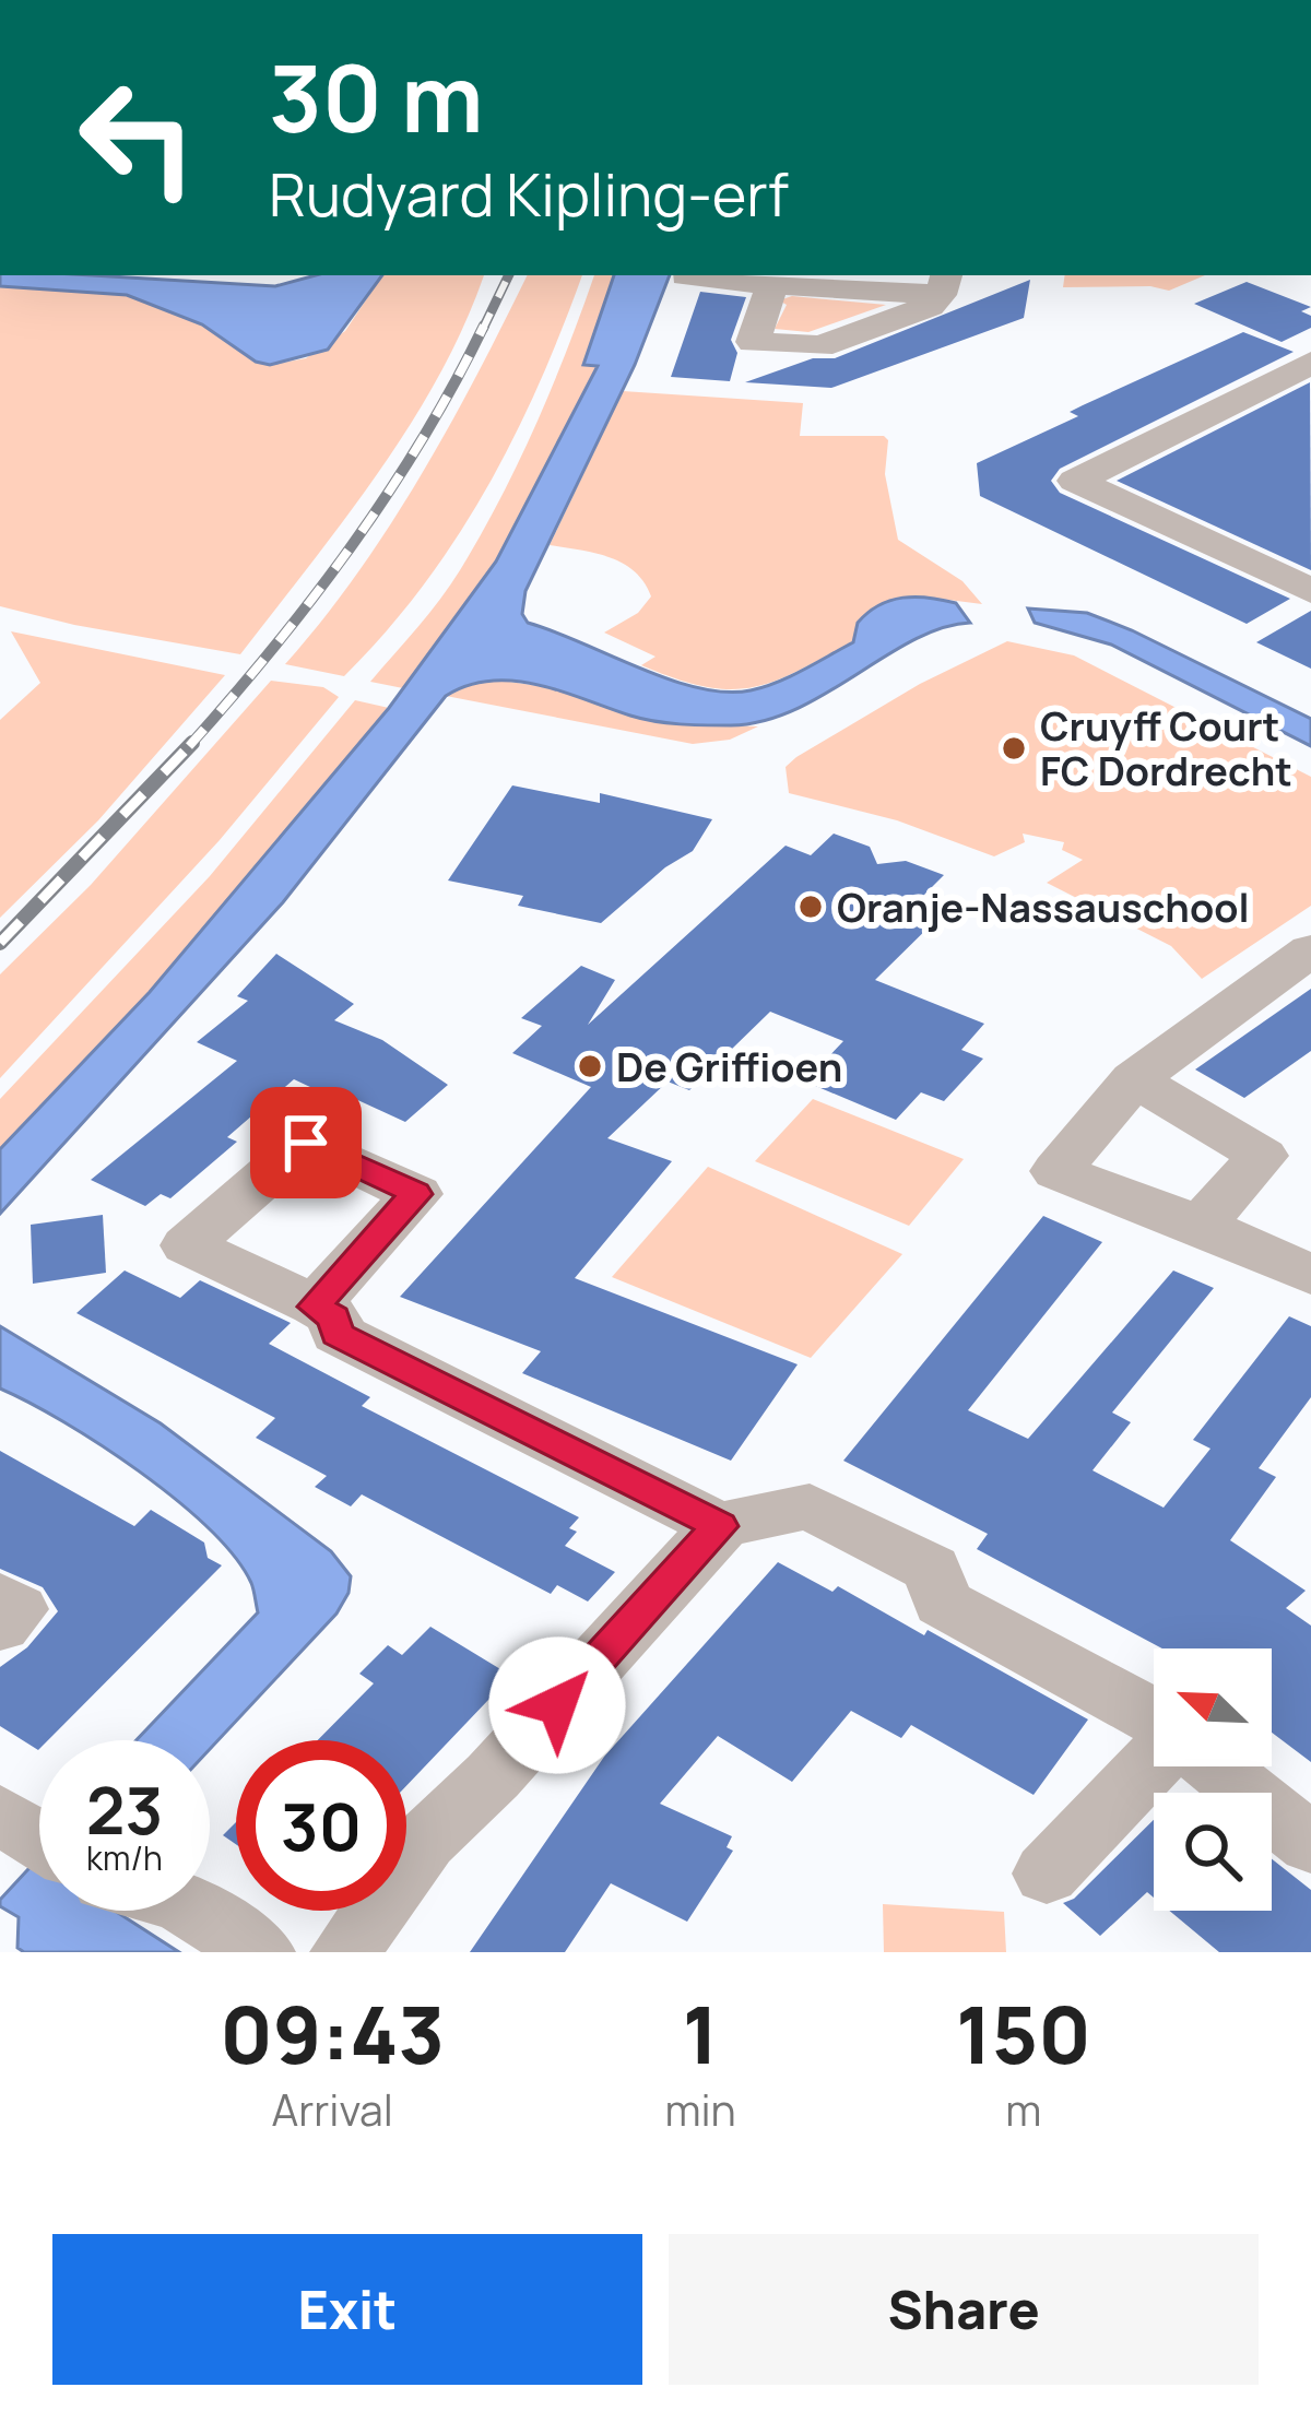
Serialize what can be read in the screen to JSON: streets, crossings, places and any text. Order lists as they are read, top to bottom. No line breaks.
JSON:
{"places":["Cruyff Court FC Dordrecht","Oranje-Nassauschool","De Griffioen"],"north":"top left","page":{"turn":["30 m","Rudyard Kipling-erf"],"speed":"23 km/h","limit":"30","eta":["09:43","Arrival","1","min","150","m"],"buttons":["Exit","Share"]}}
